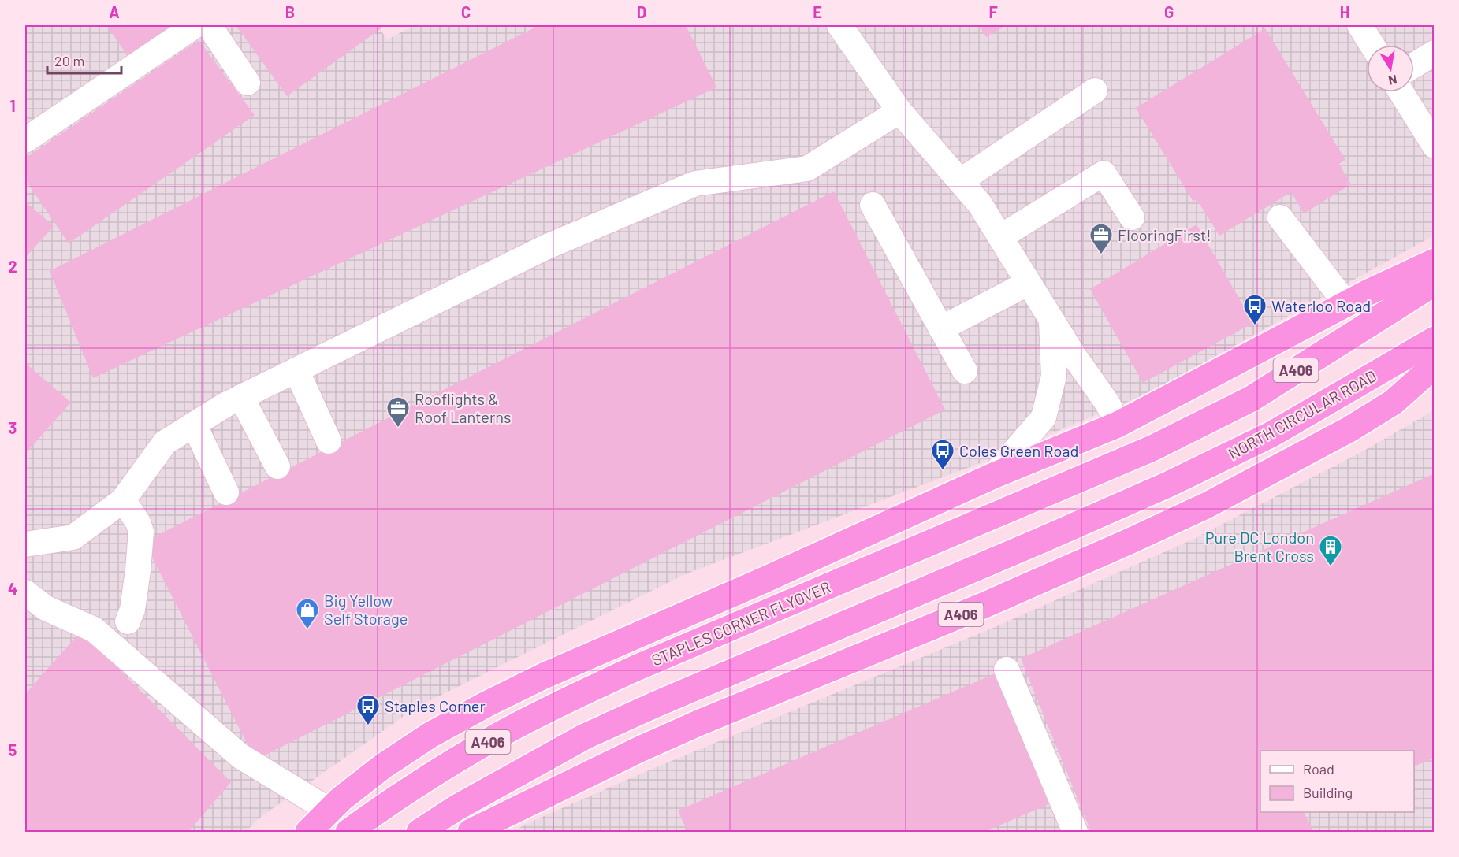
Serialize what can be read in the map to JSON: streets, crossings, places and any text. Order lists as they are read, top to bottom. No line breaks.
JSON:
{"streets":{"highway":["A406","NORTH CIRCULAR ROAD","STAPLES CORNER FLYOVER"]},"places":{"office":["FlooringFirst!","Rooflights & Roof Lanterns"],"bus stop":["Waterloo Road","Coles Green Road","Staples Corner"],"building":["Pure DC London Brent Cross"],"shop":["Big Yellow Self Storage"]},"legend":["Road","Building"],"scale_bar":"20 m","north":"bottom","grid":{"columns":["A","B","C","D","E","F","G","H"],"rows":["1","2","3","4","5"]}}
